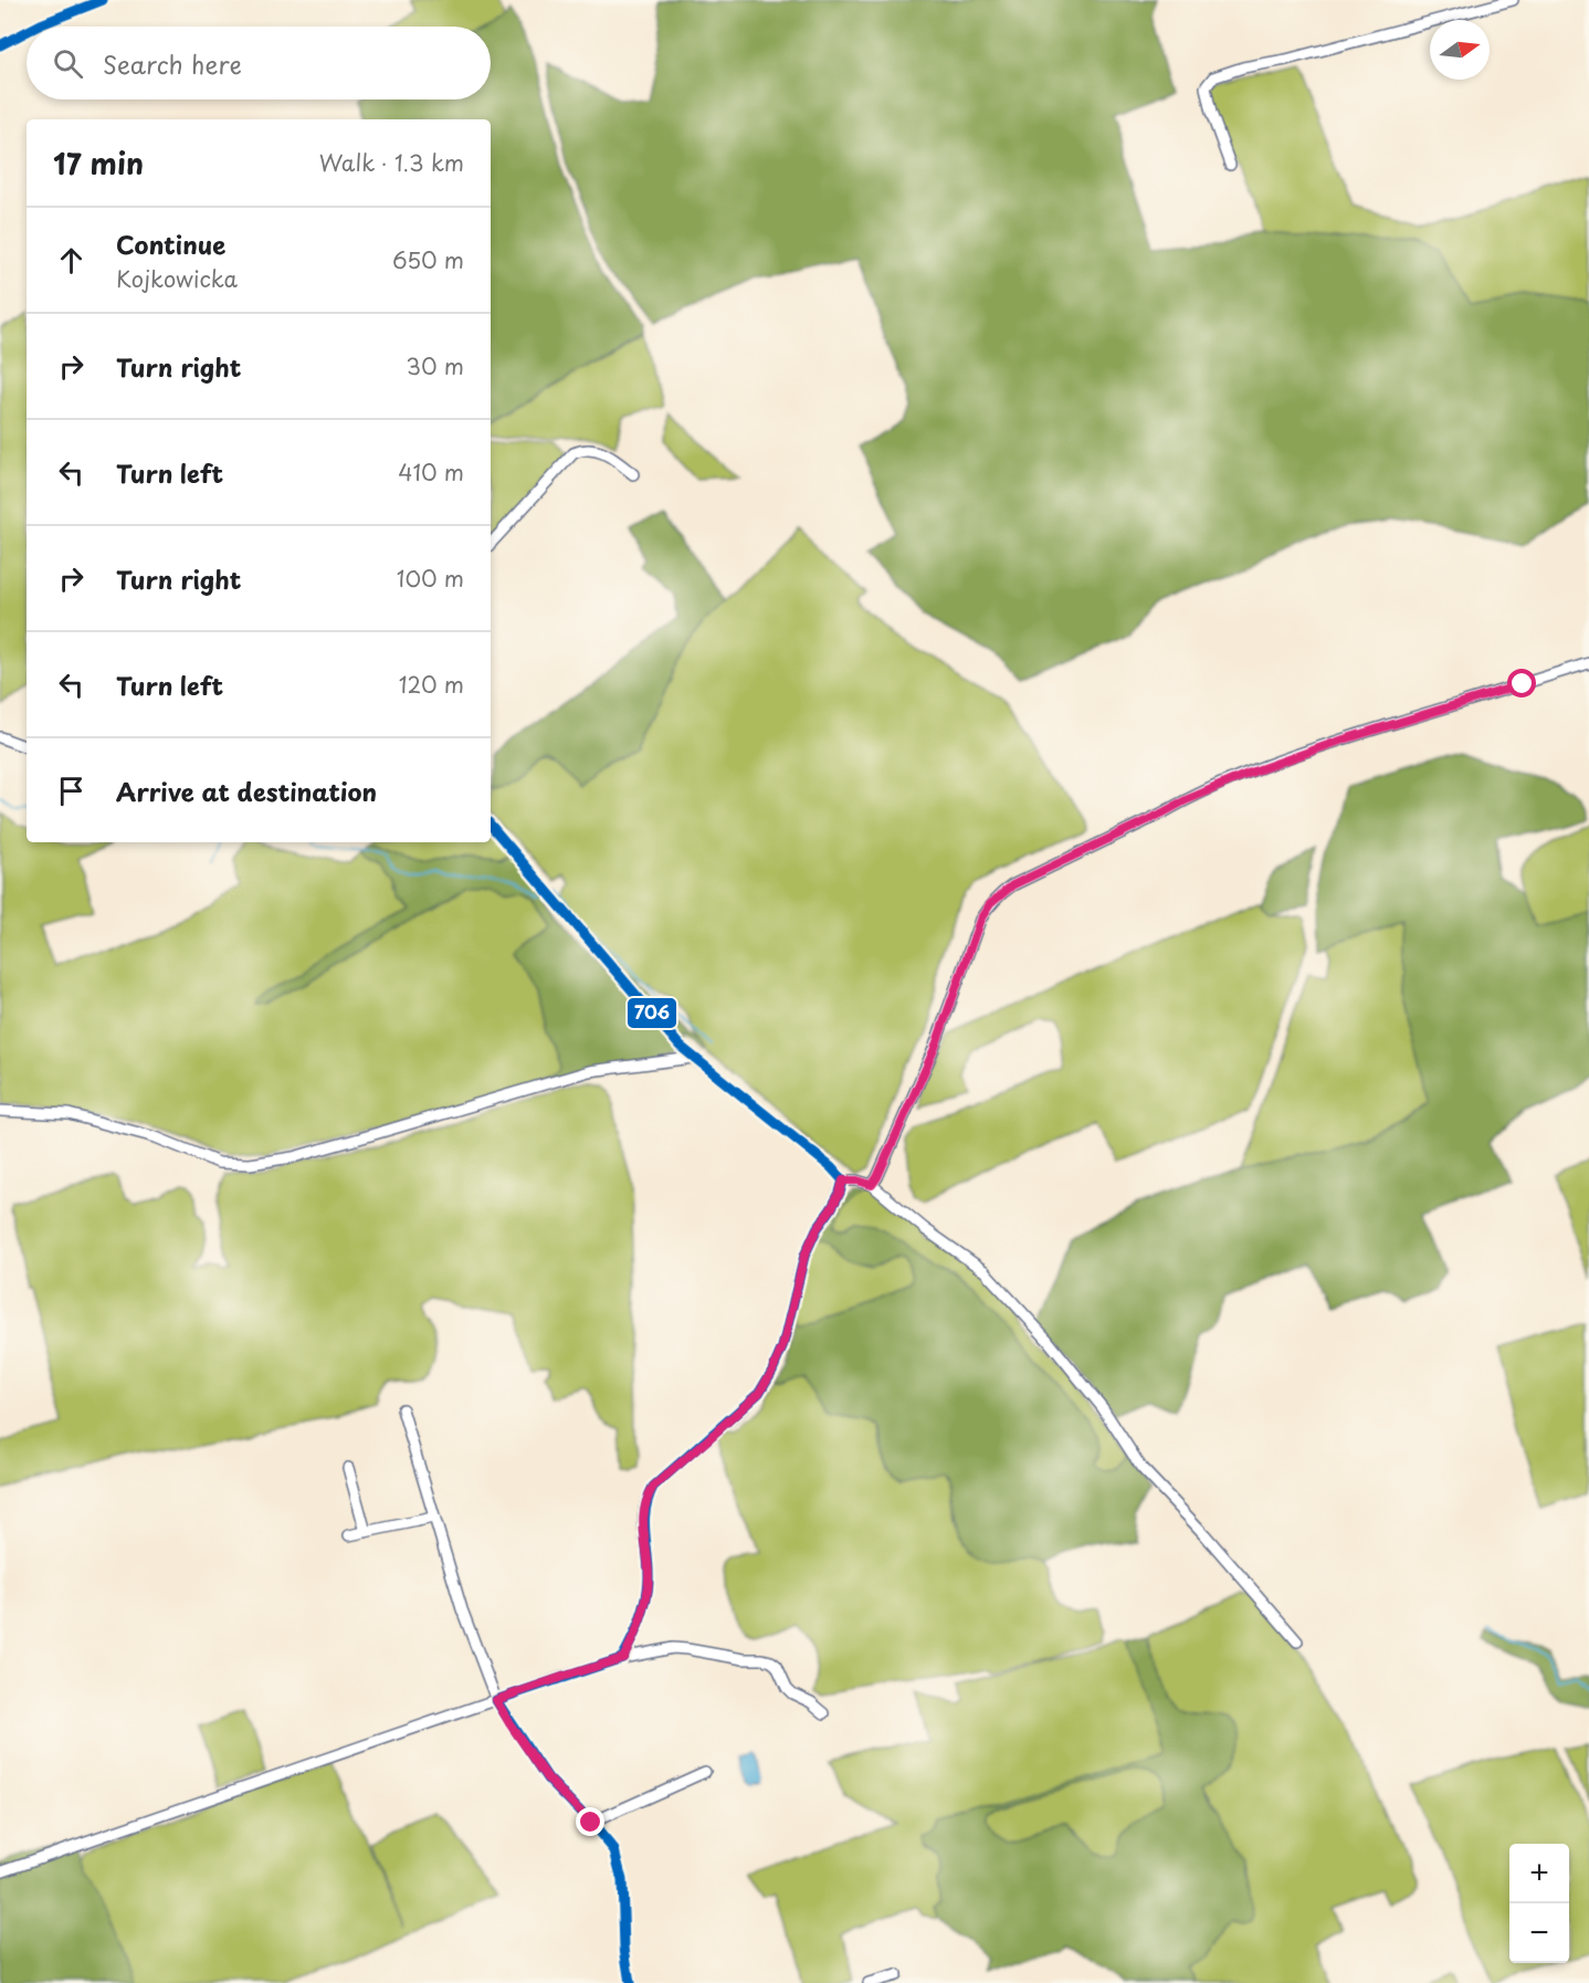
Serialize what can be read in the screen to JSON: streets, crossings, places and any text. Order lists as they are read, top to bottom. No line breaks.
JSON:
{"lines":["transit line 706"],"north":"right","page":{"search":"Search here","heading":["17 min","Walk · 1.3 km"],"list":[["Continue","Kojkowicka","650 m"],["Turn right","30 m"],["Turn left","410 m"],["Turn right","100 m"],["Turn left","120 m"],"Arrive at destination"],"map_buttons":["+","−"]}}
